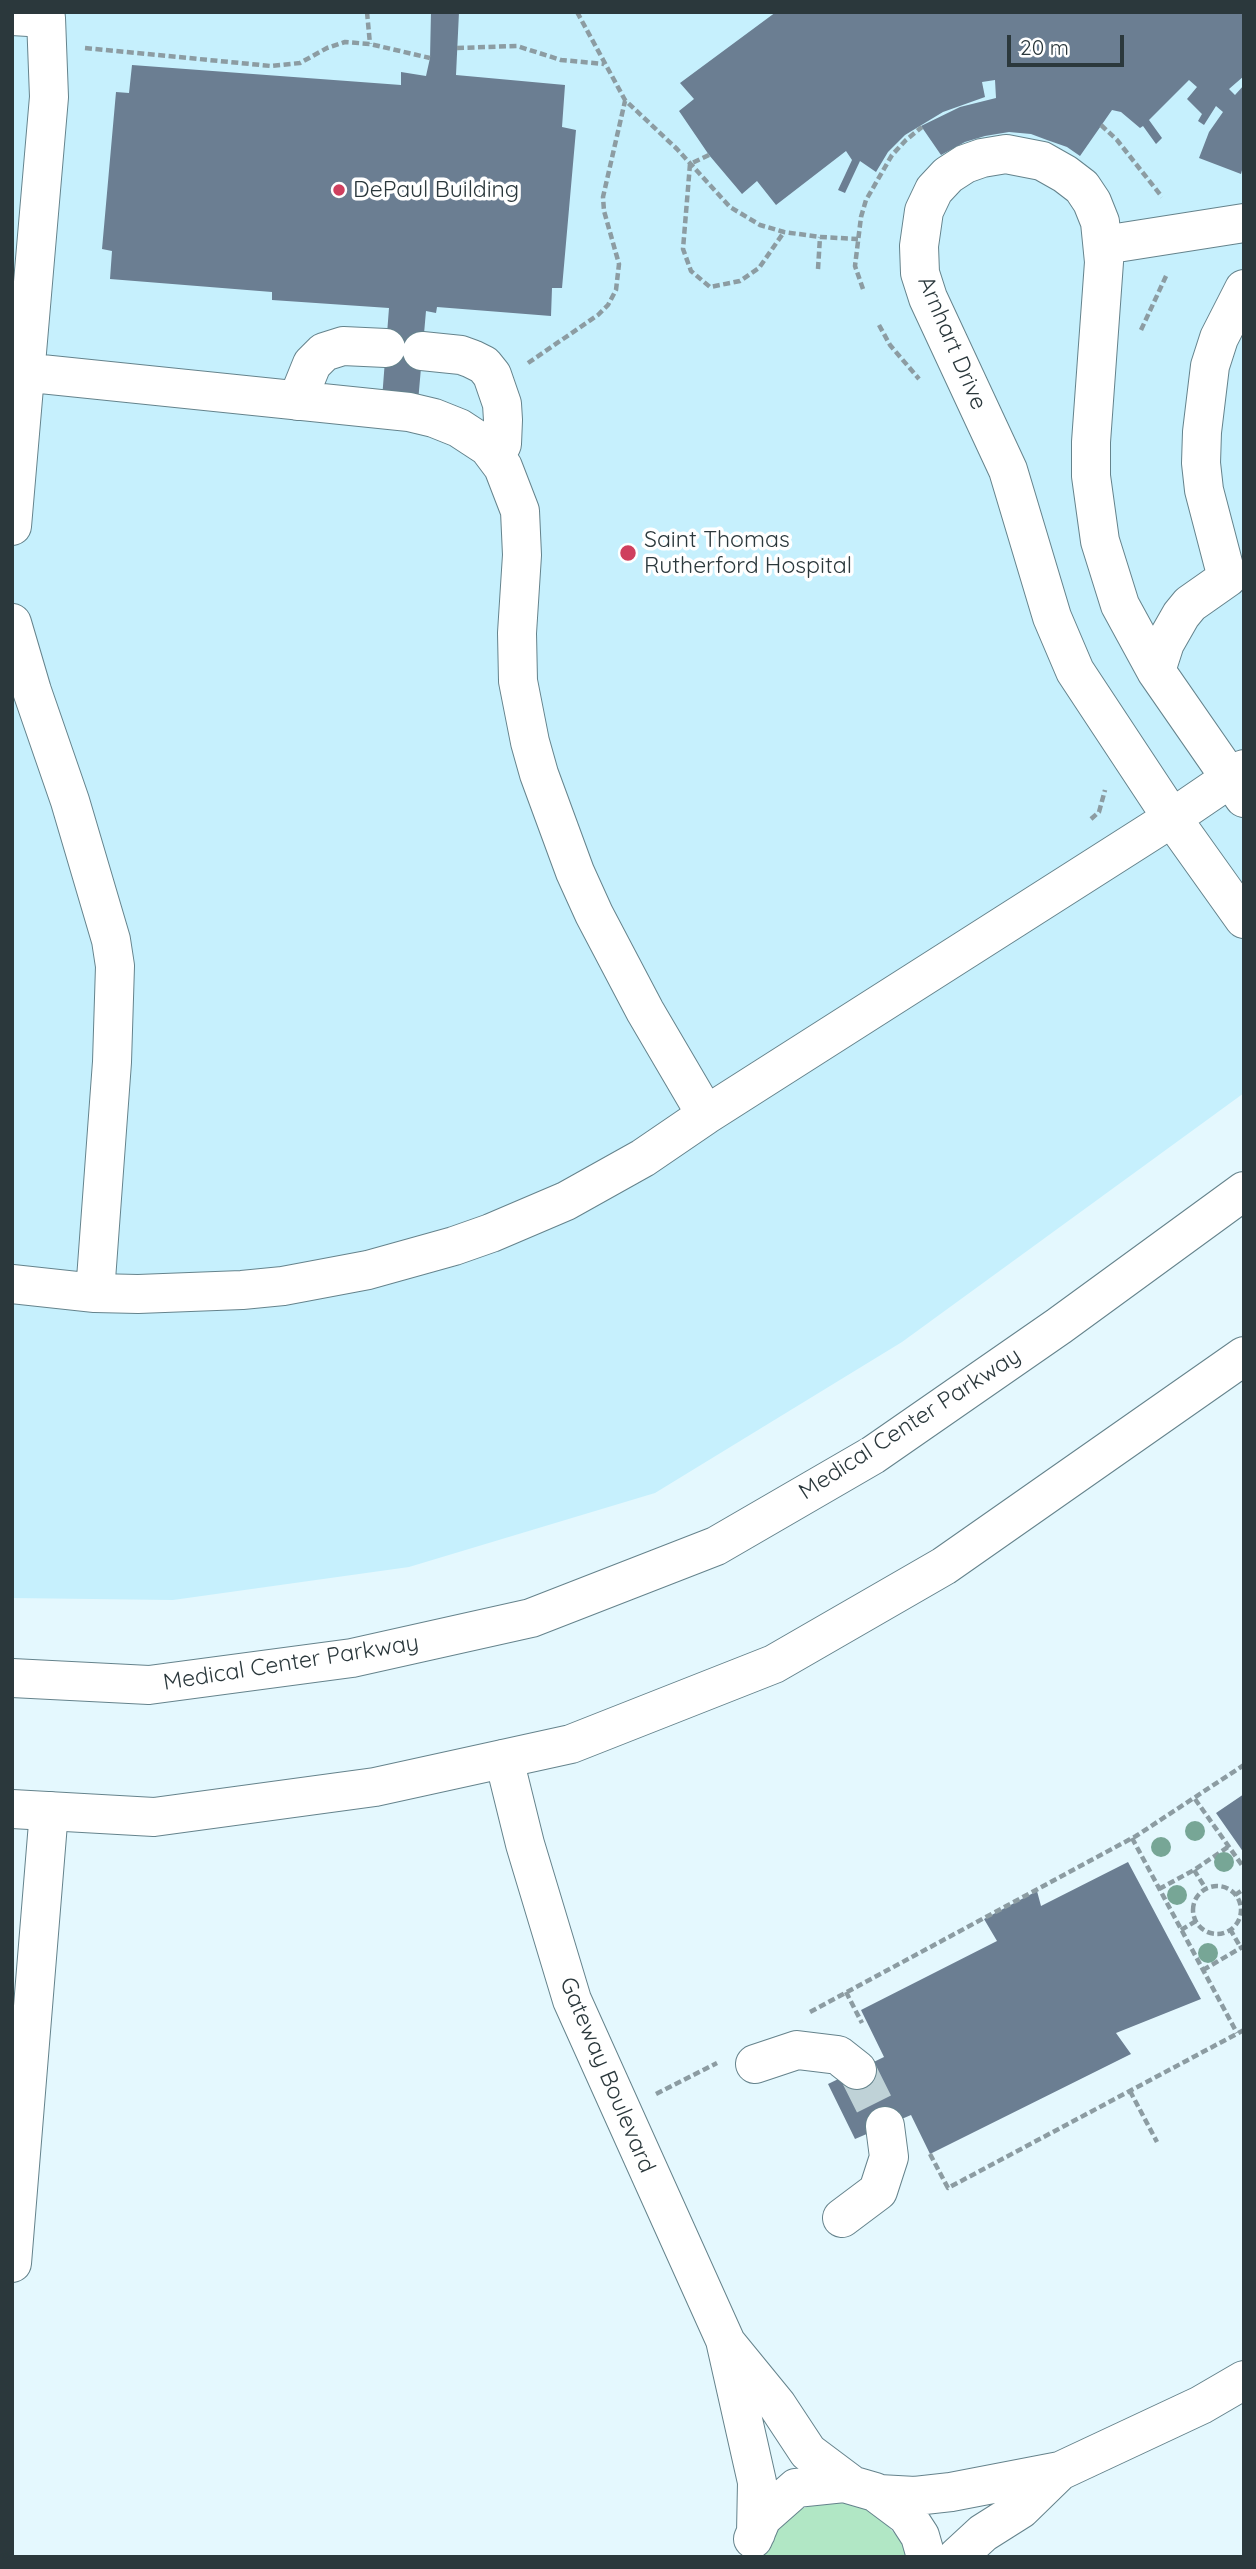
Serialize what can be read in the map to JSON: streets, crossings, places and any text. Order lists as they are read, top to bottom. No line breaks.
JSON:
{"streets":{"street":["Arnhart Drive","Medical Center Parkway","Gateway Boulevard"]},"places":["DePaul Building","Saint Thomas Rutherford Hospital"],"scale_bar":"20 m"}
